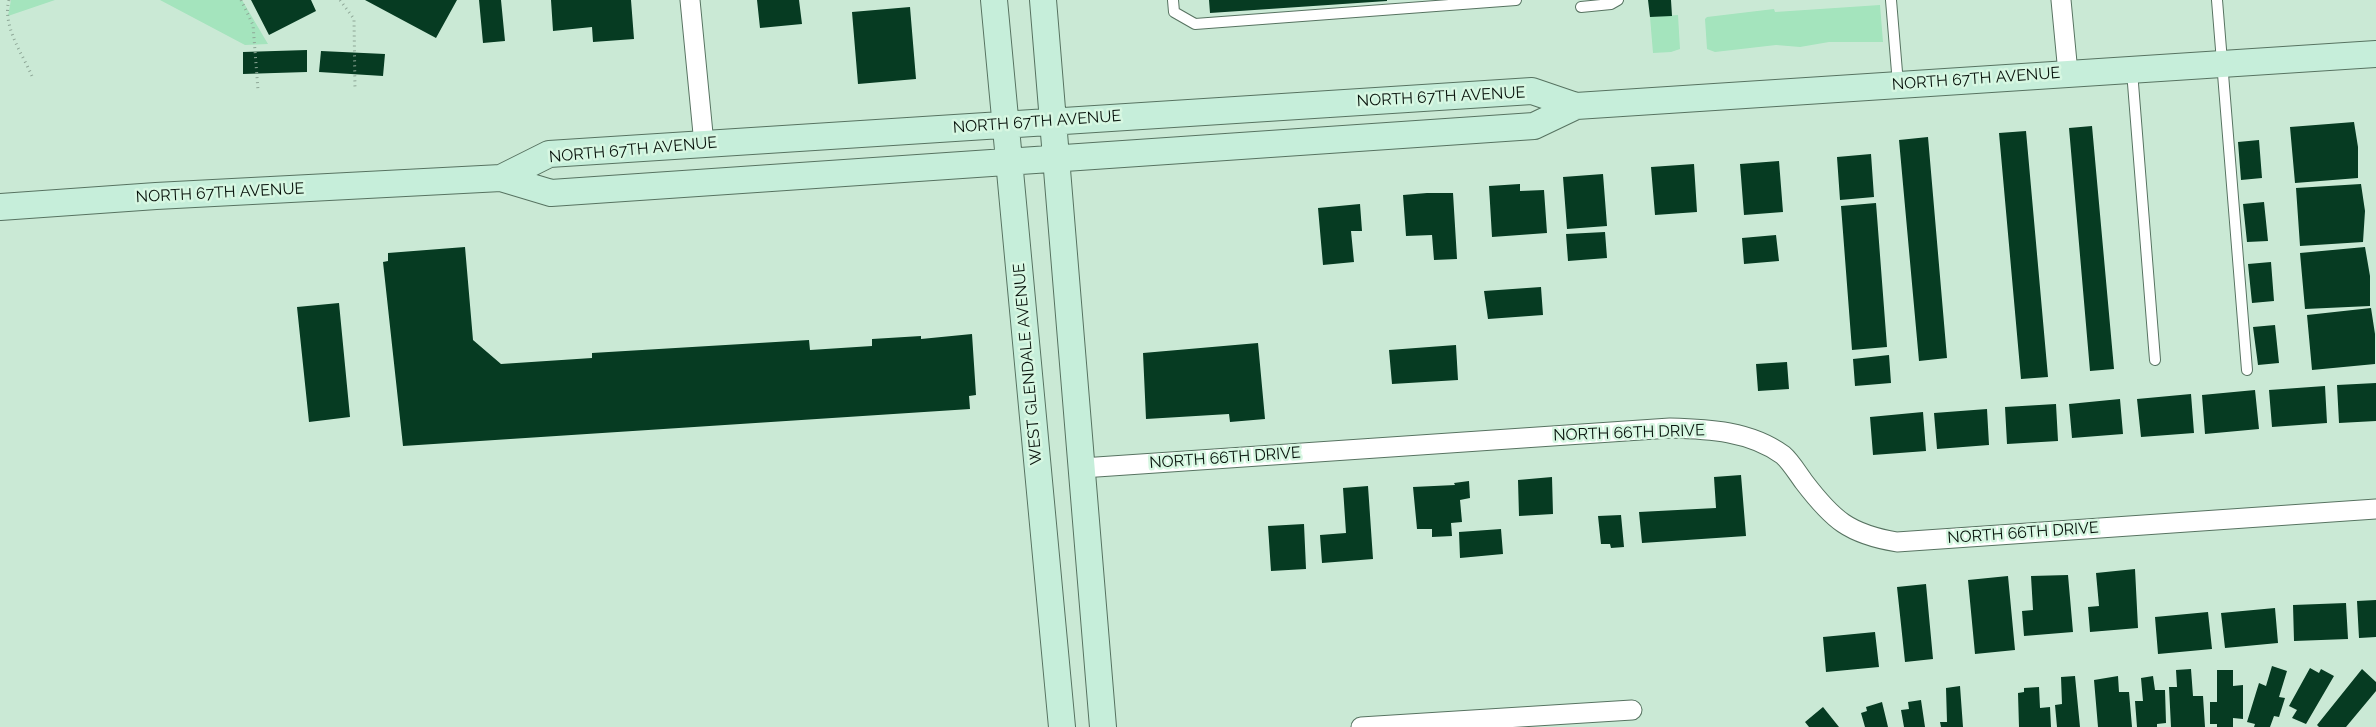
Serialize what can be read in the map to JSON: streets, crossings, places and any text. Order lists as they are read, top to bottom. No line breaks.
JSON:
{"streets":{"main road":["NORTH 67TH AVENUE","WEST GLENDALE AVENUE"],"street":["NORTH 66TH DRIVE"]},"crossings":[["NORTH 67TH AVENUE","WEST GLENDALE AVENUE"]]}
